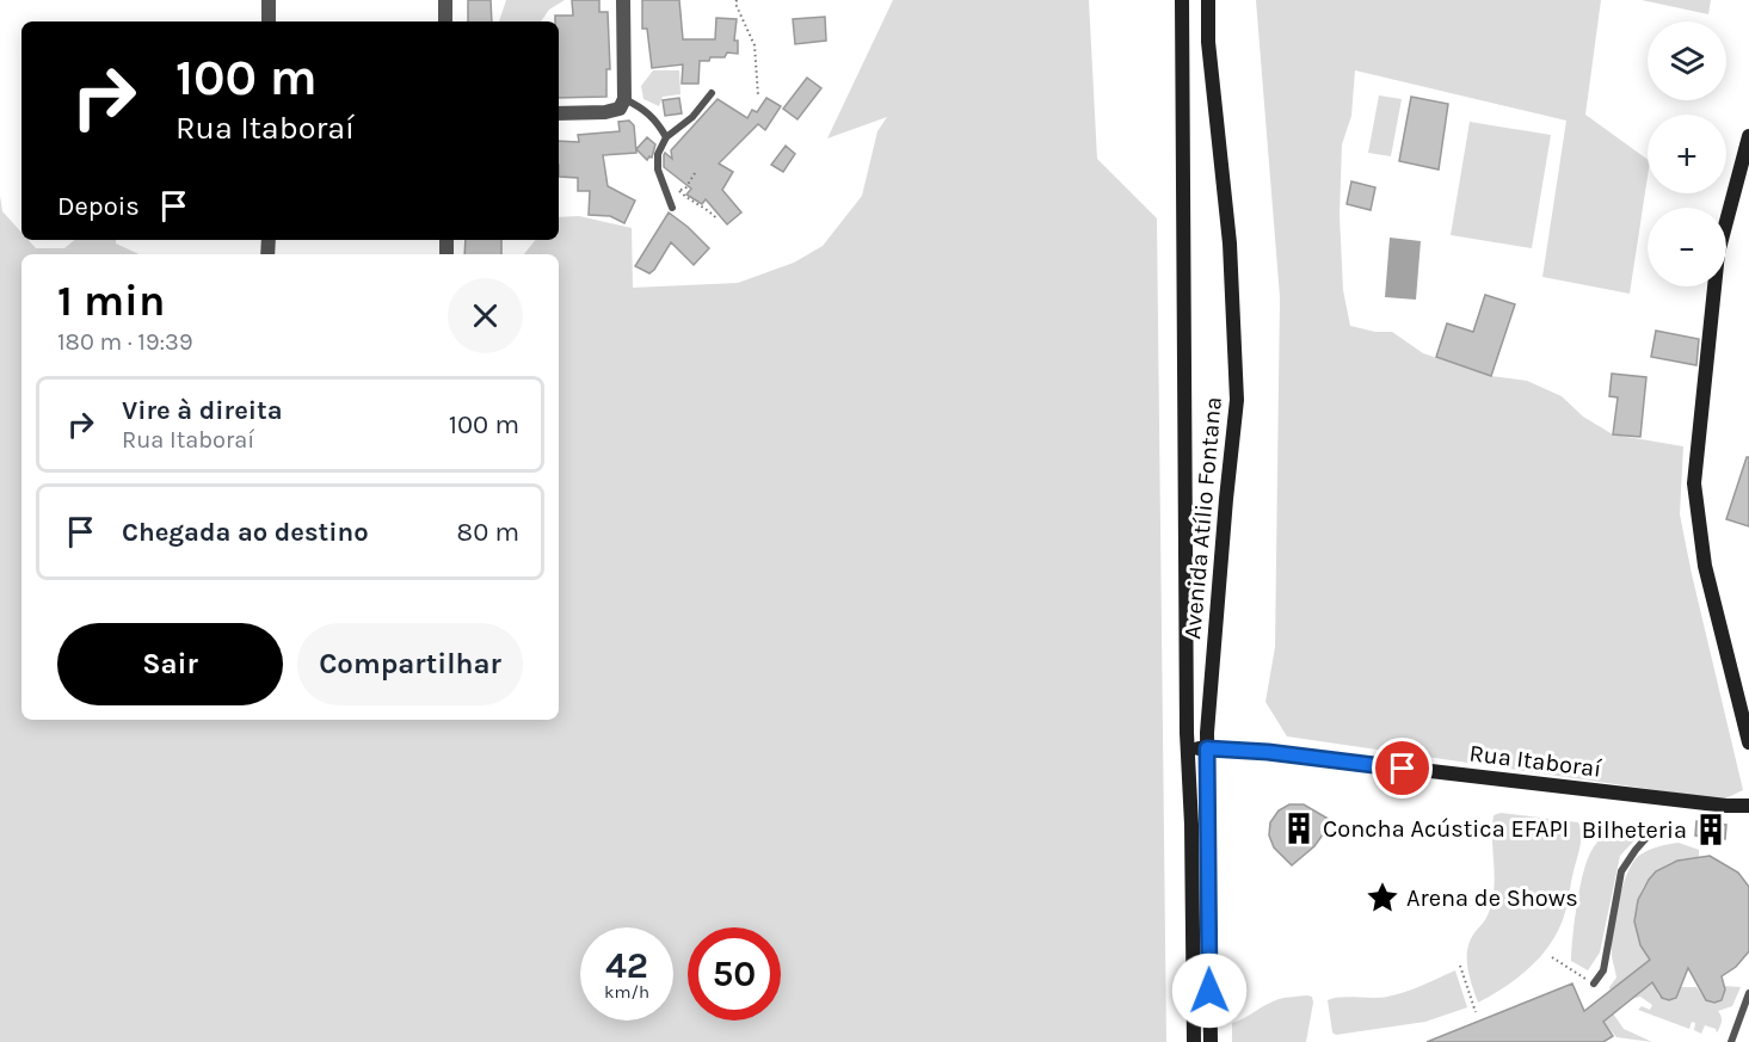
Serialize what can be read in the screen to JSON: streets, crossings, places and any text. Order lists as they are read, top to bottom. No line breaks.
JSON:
{"streets":{"main road":["Avenida Atílio Fontana","Rua Itaboraí"]},"crossings":[["Avenida Atílio Fontana","Rua Itaboraí"]],"places":{"building":["Concha Acústica EFAPI","Bilheteria"],"place":["Arena de Shows"]},"page":{"map_buttons":["+","−"],"turn":["100 m","Rua Itaboraí"],"then":"Depois","heading":["1 min","180 m · 19:39"],"list":[{"name":"Vire à direita","note":"Rua Itaboraí","value":"100 m"},{"name":"Chegada ao destino","value":"80 m"}],"buttons":["Sair","Compartilhar"],"speed":"42 km/h","limit":"50"}}
